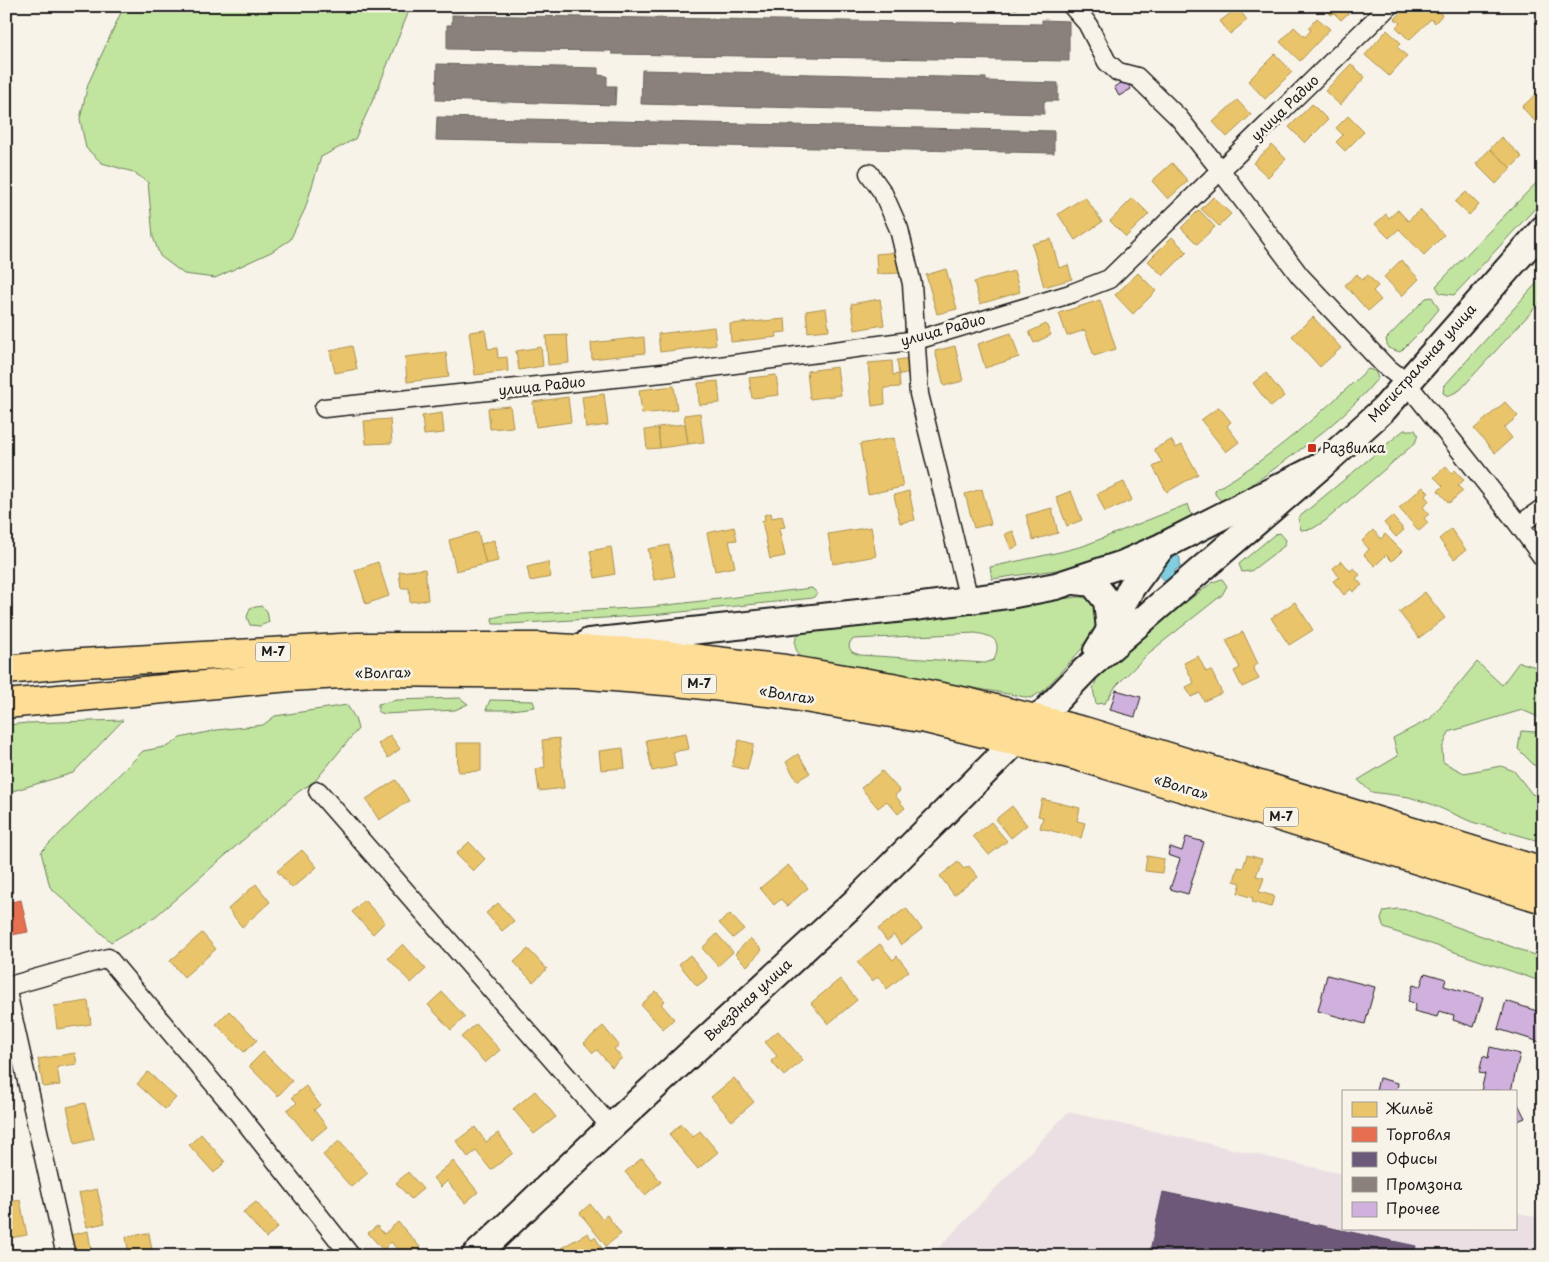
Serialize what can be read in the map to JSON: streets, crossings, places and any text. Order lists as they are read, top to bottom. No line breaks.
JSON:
{"streets":{"highway":["М-7","«Волга»"],"main road":["Магистральная улица","Выездная улица"],"street":["улица Радио"]},"crossings":[["«Волга»","Выездная улица"]],"places":{"transit":["Развилка"]},"legend":["Жильё","Торговля","Офисы","Промзона","Прочее"]}
